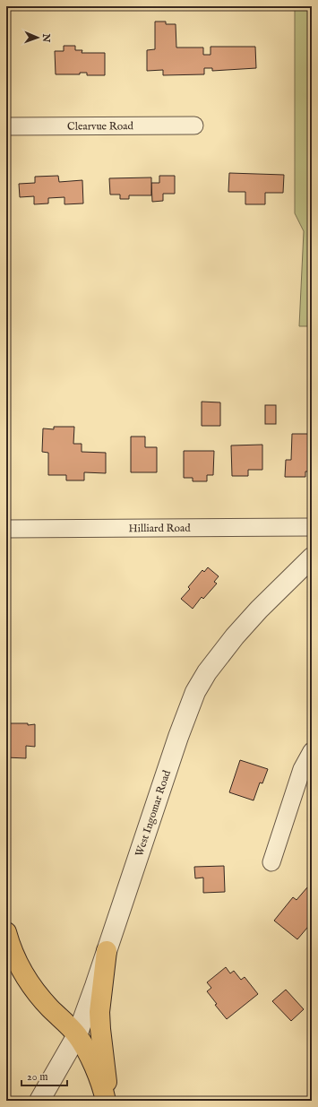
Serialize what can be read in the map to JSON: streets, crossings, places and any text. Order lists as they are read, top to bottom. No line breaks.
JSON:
{"streets":{"street":["Clearvue Road","Hilliard Road","West Ingomar Road"]},"scale_bar":"20 m","north":"right"}
